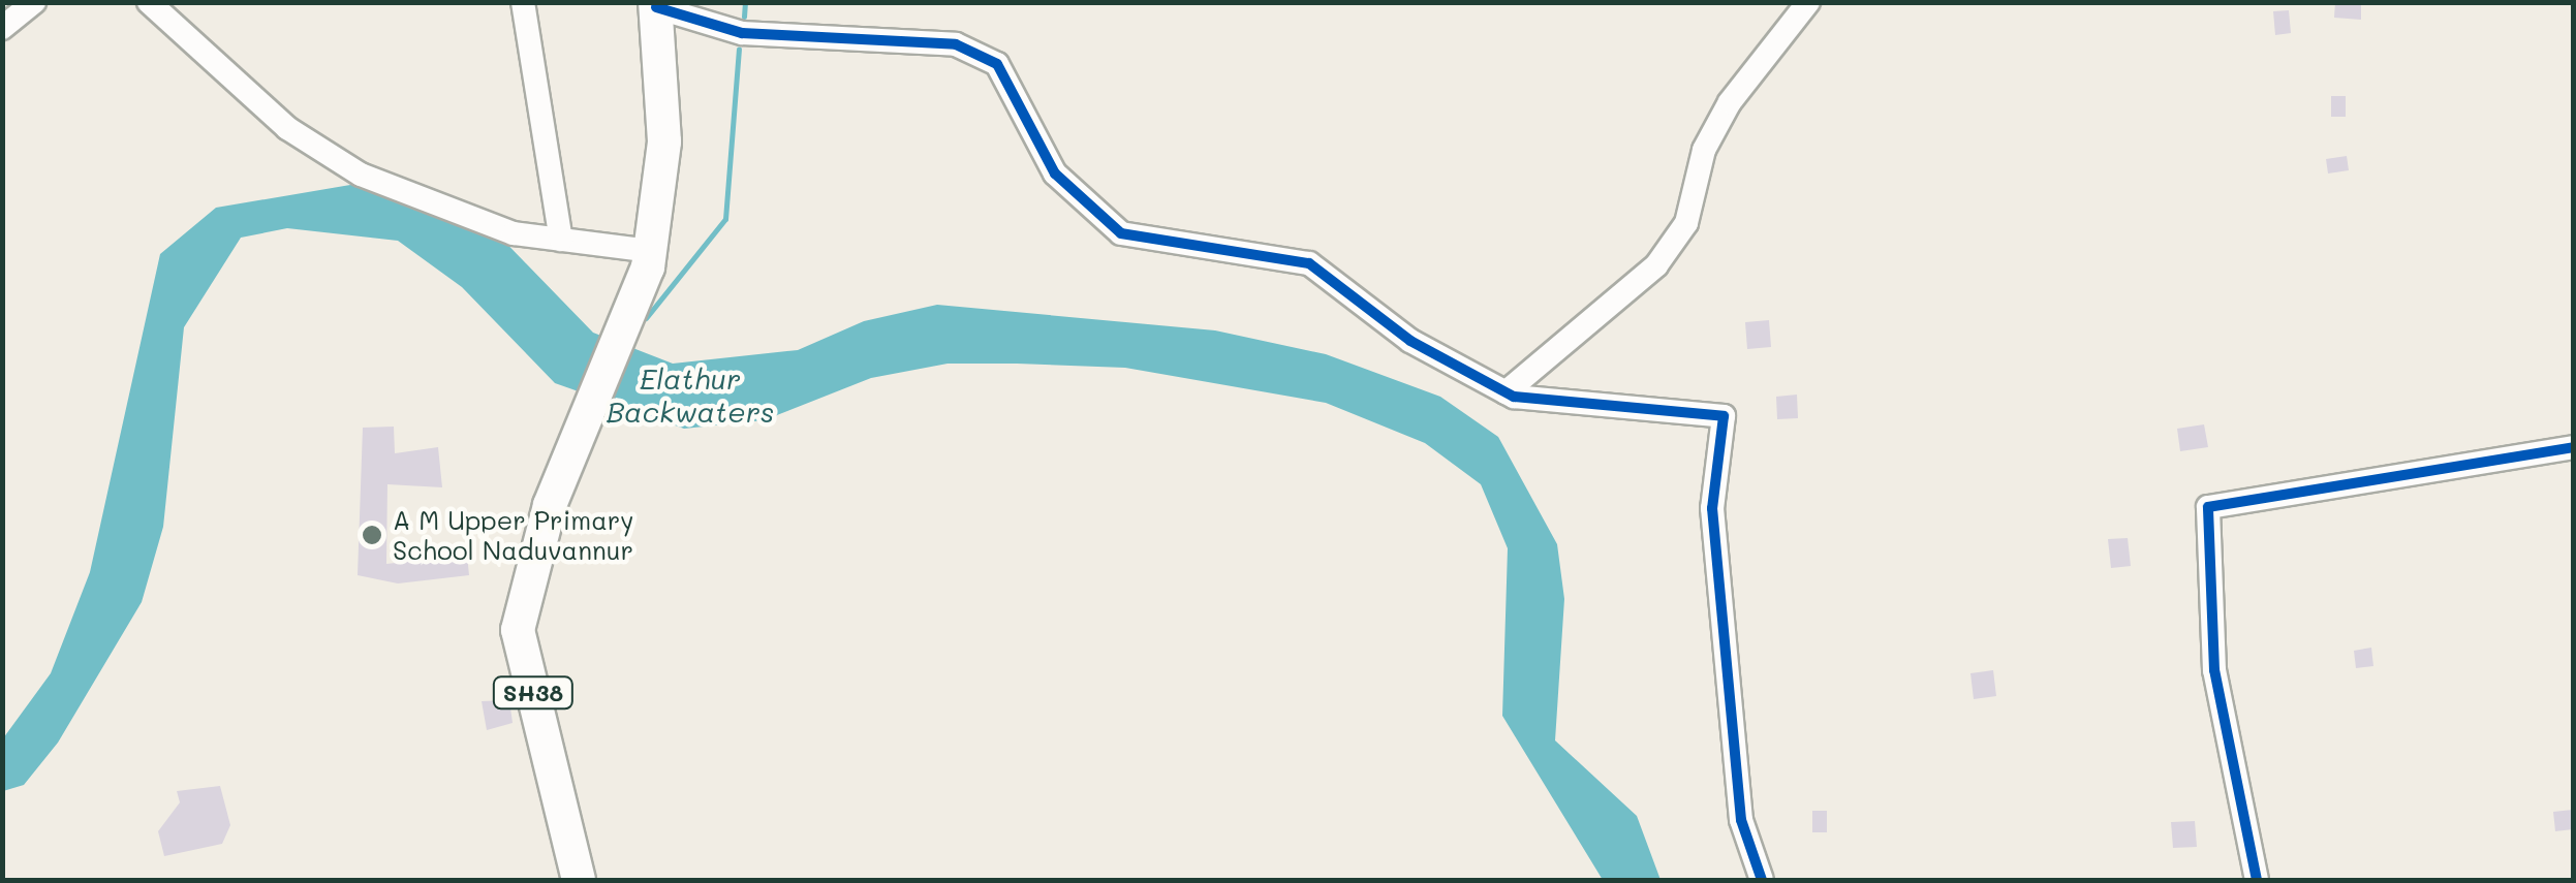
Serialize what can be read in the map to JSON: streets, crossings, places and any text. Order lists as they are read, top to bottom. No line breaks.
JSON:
{"streets":{"main road":["SH38"]},"water":["Elathur Backwaters"],"places":["A M Upper Primary School Naduvannur"]}
